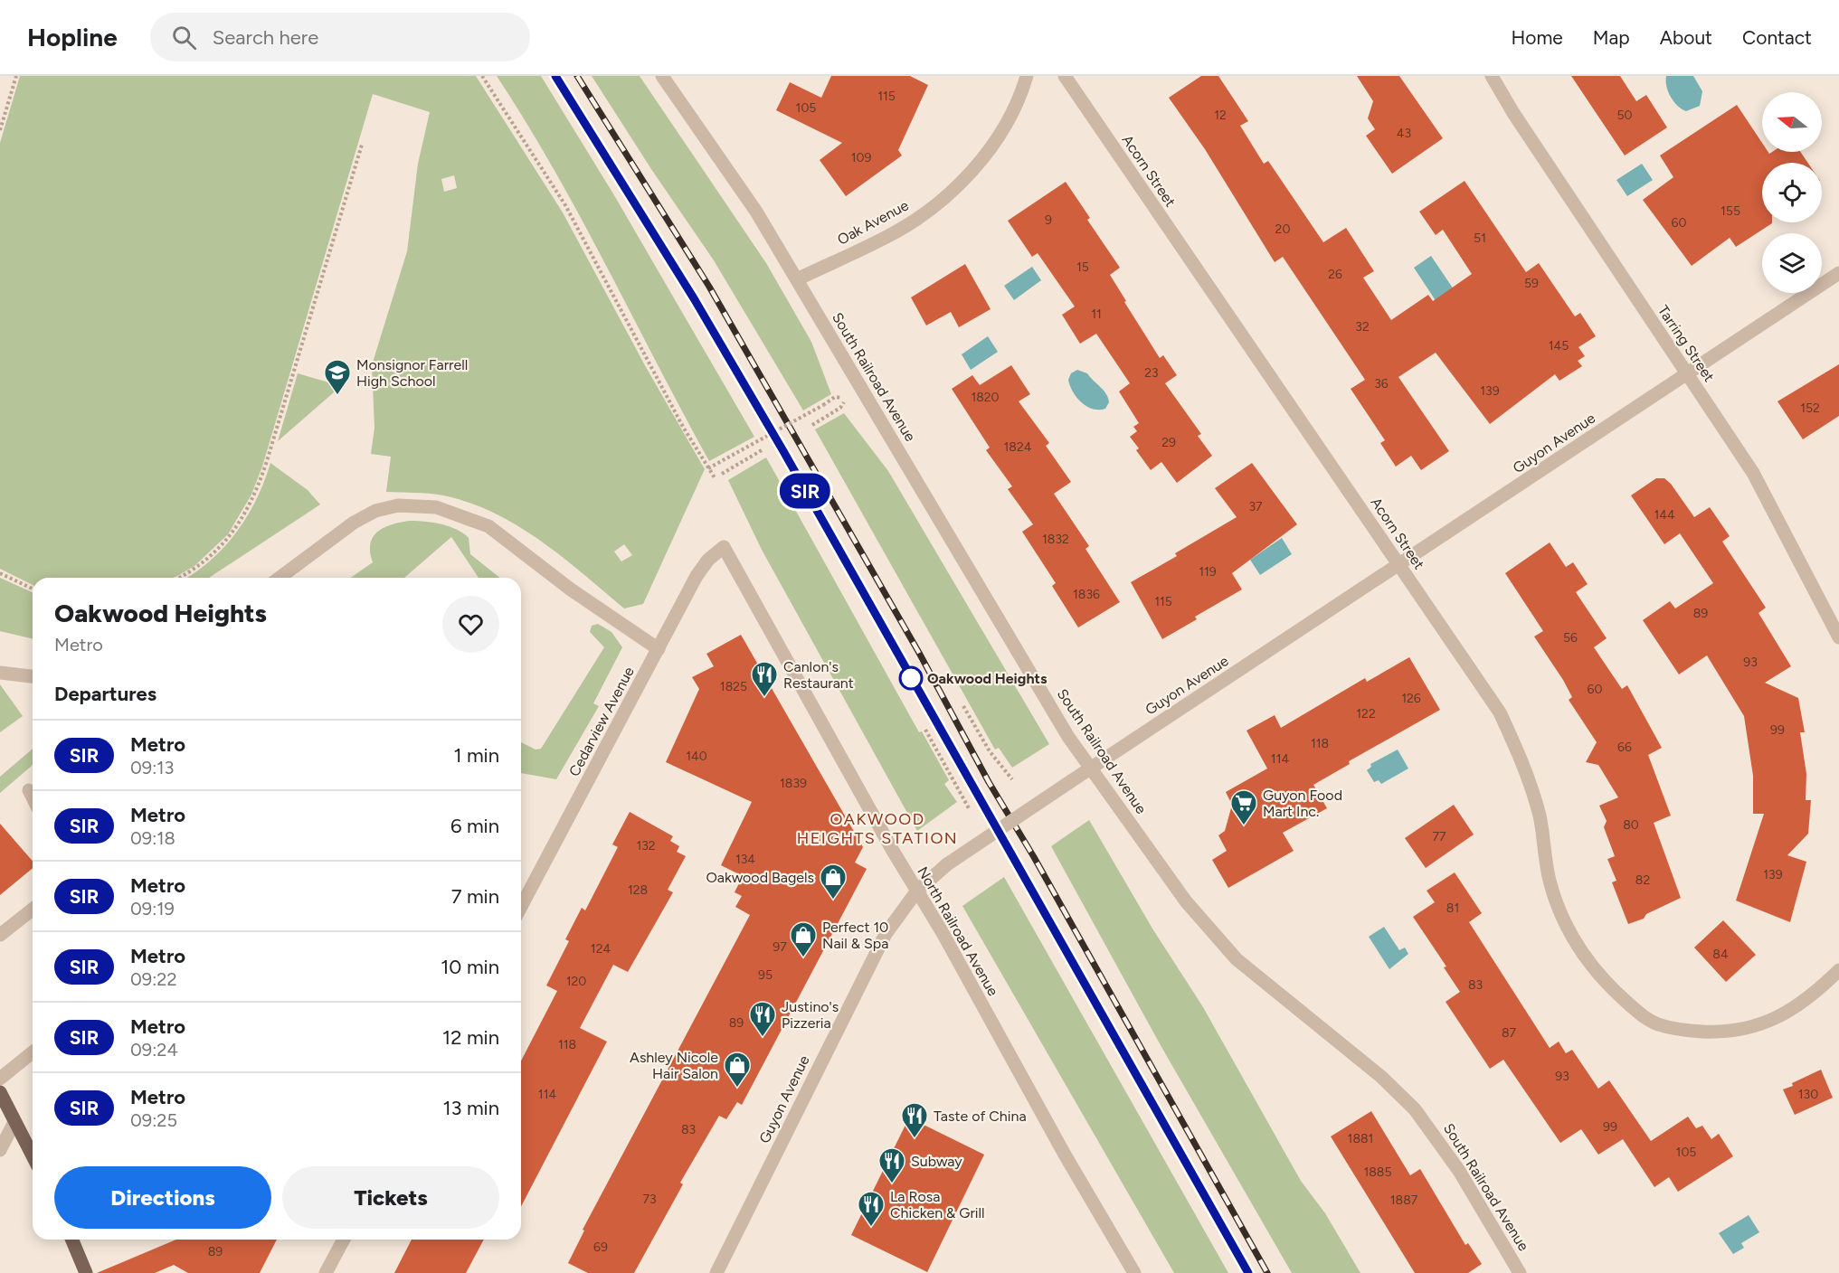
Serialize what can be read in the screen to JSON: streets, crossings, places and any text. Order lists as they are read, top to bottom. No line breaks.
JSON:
{"streets":{"street":["Acorn Street","Oak Avenue","Tarring Street","South Railroad Avenue","Guyon Avenue","Cedarview Avenue","North Railroad Avenue"]},"crossings":[["Acorn Street","Guyon Avenue"],["Oak Avenue","South Railroad Avenue"],["Tarring Street","Guyon Avenue"],["South Railroad Avenue","Guyon Avenue"],["Guyon Avenue","North Railroad Avenue"],["Cedarview Avenue","North Railroad Avenue"]],"districts":["OAKWOOD HEIGHTS STATION"],"places":{"school or university":["Monsignor Farrell High School"],"other":["Oakwood Heights"],"restaurant":["Canlon's Restaurant","Justino's Pizzeria","Taste of China","Subway","La Rosa Chicken & Grill"],"supermarket":["Guyon Food Mart Inc."],"shop":["Oakwood Bagels","Perfect 10 Nail & Spa","Ashley Nicole Hair Salon"]},"lines":["metro line SIR"],"house_numbers":["115","105","12","50","43","109","155","9","60","20","51","15","26","59","11","32","145","23","36","139","1820","152","29","1824","37","144","1832","119","1836","115","89","56","93","1825","60","126","122","99","118","66","140","114","1839","80","77","132","134","139","82","128","81","97","124","84","95","120","83","89","87","118","93","114","130","99","83","1881","105","1885","73","1887","69","89"],"north":"left","page":{"header":"Hopline","search":"Search here","nav":["Home","Map","About","Contact"],"on_map":"SIR","heading":[["Oakwood Heights","Metro"],"Departures"],"list":[{"mark":"SIR","name":"Metro","note":"09:13","value":"1 min"},{"mark":"SIR","name":"Metro","note":"09:18","value":"6 min"},{"mark":"SIR","name":"Metro","note":"09:19","value":"7 min"},{"mark":"SIR","name":"Metro","note":"09:22","value":"10 min"},{"mark":"SIR","name":"Metro","note":"09:24","value":"12 min"},{"mark":"SIR","name":"Metro","note":"09:25","value":"13 min"}],"buttons":["Directions","Tickets"]}}
